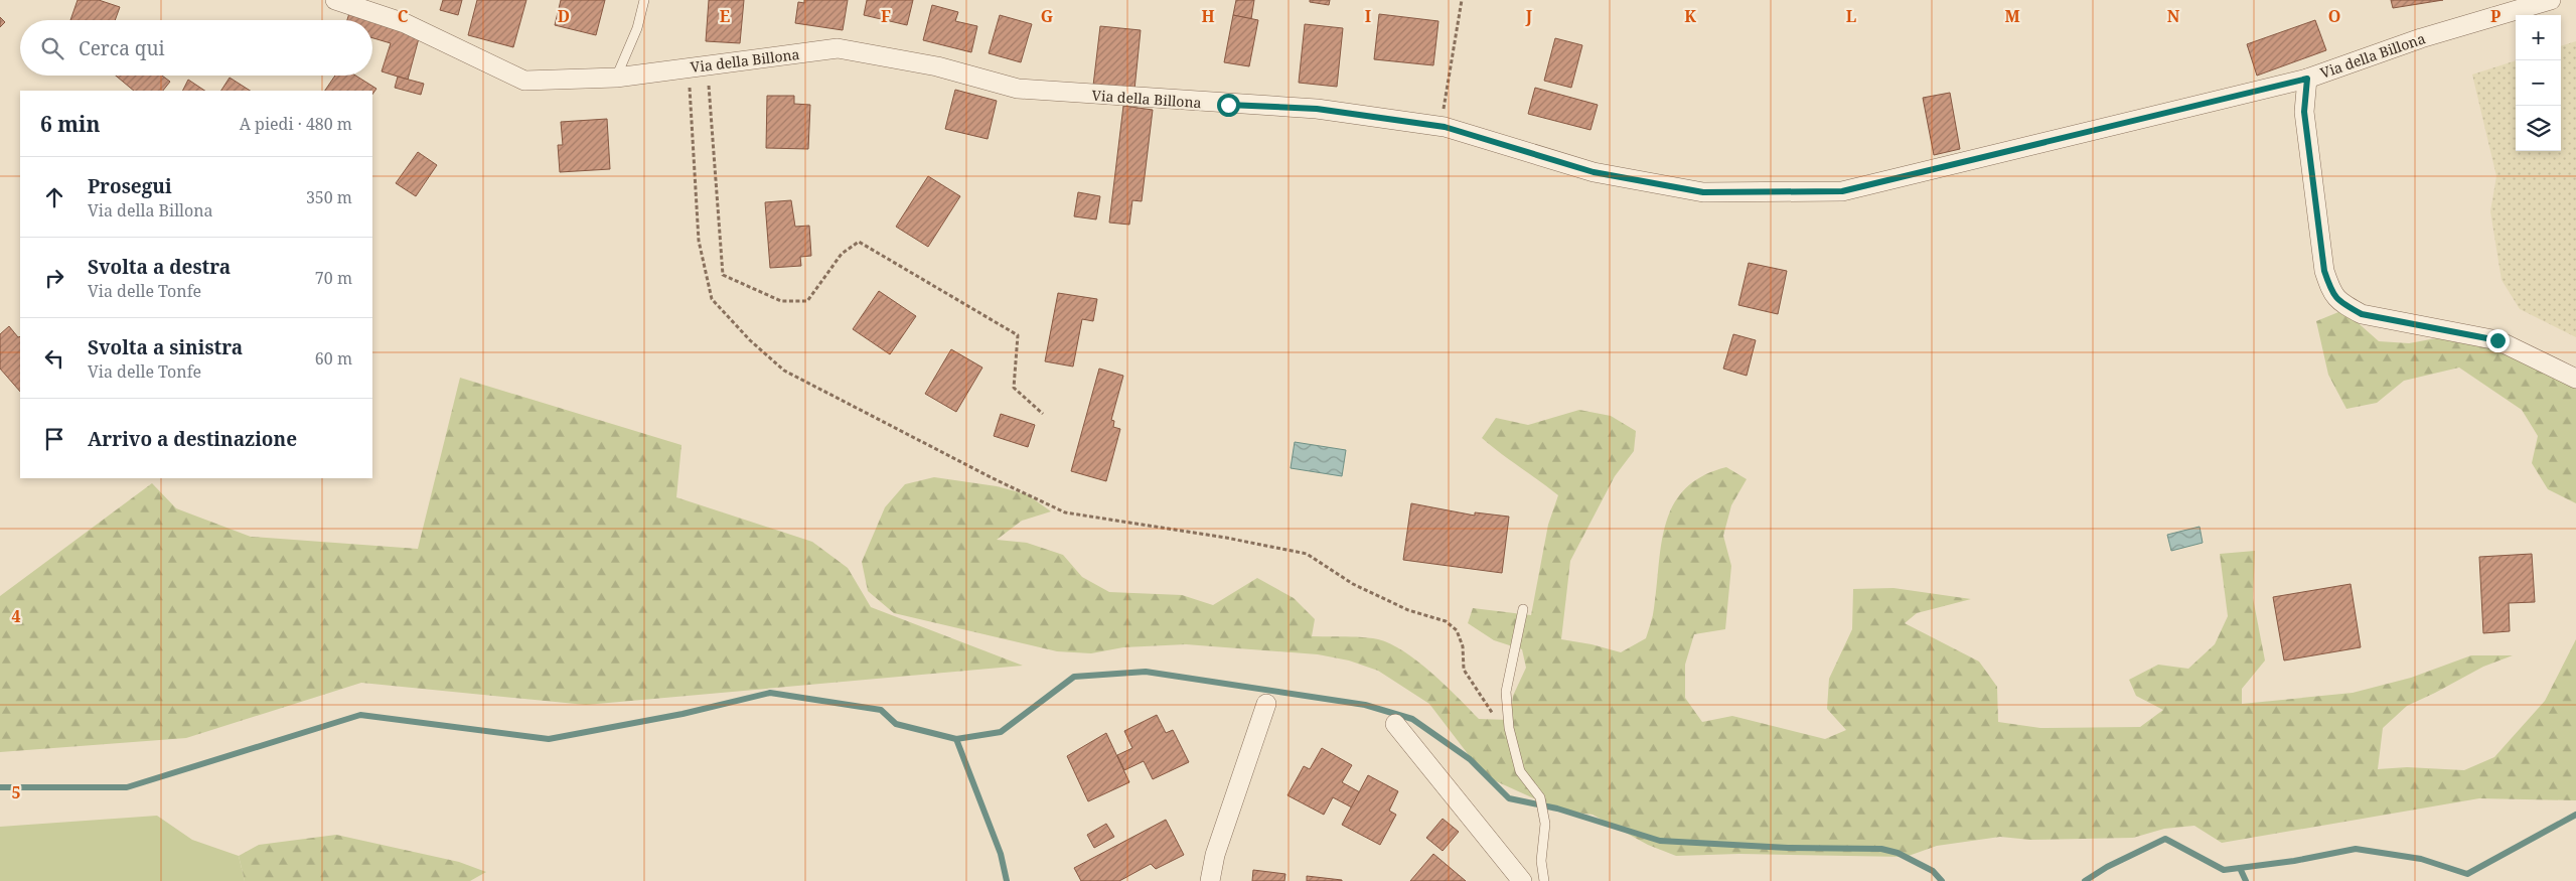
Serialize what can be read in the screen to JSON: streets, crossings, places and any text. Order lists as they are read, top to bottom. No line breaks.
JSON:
{"streets":{"street":["Via della Billona"]},"page":{"map_buttons":["+","−"],"search":"Cerca qui","heading":["6 min","A piedi · 480 m"],"list":[["Prosegui","Via della Billona","350 m"],["Svolta a destra","Via delle Tonfe","70 m"],["Svolta a sinistra","Via delle Tonfe","60 m"],"Arrivo a destinazione"]},"grid":{"columns":["C","D","E","F","G","H","I","J","K","L","M","N","O","P"],"rows":["4","5"]}}
